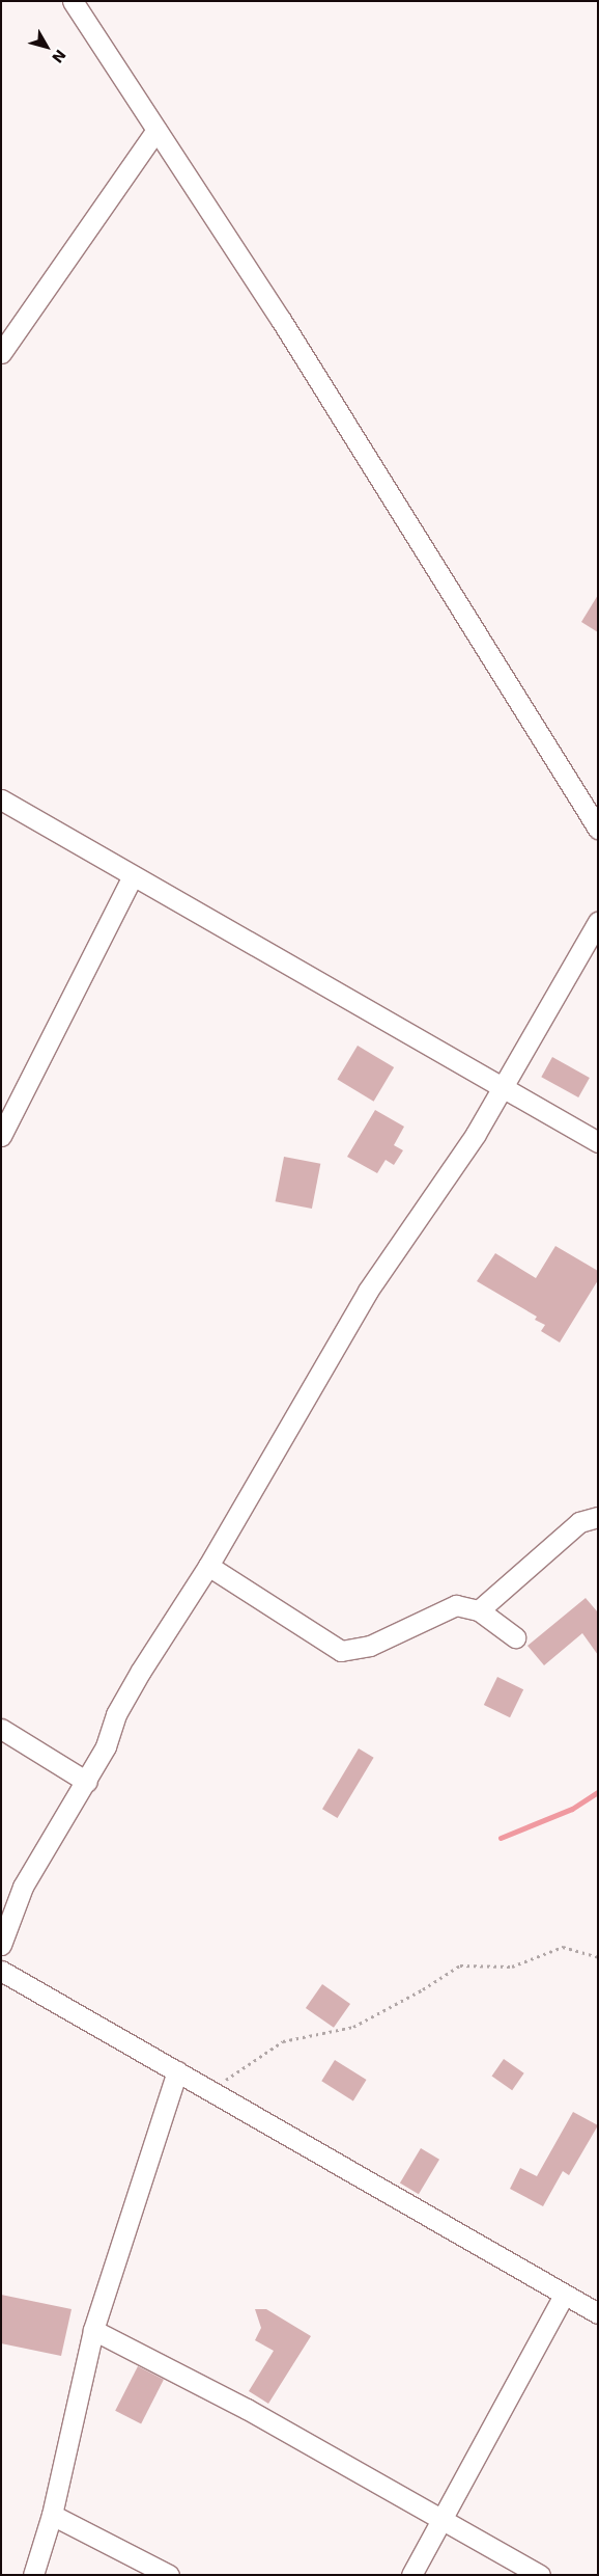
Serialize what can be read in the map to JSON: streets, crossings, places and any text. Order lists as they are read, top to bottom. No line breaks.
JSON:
{"north":"bottom right"}
